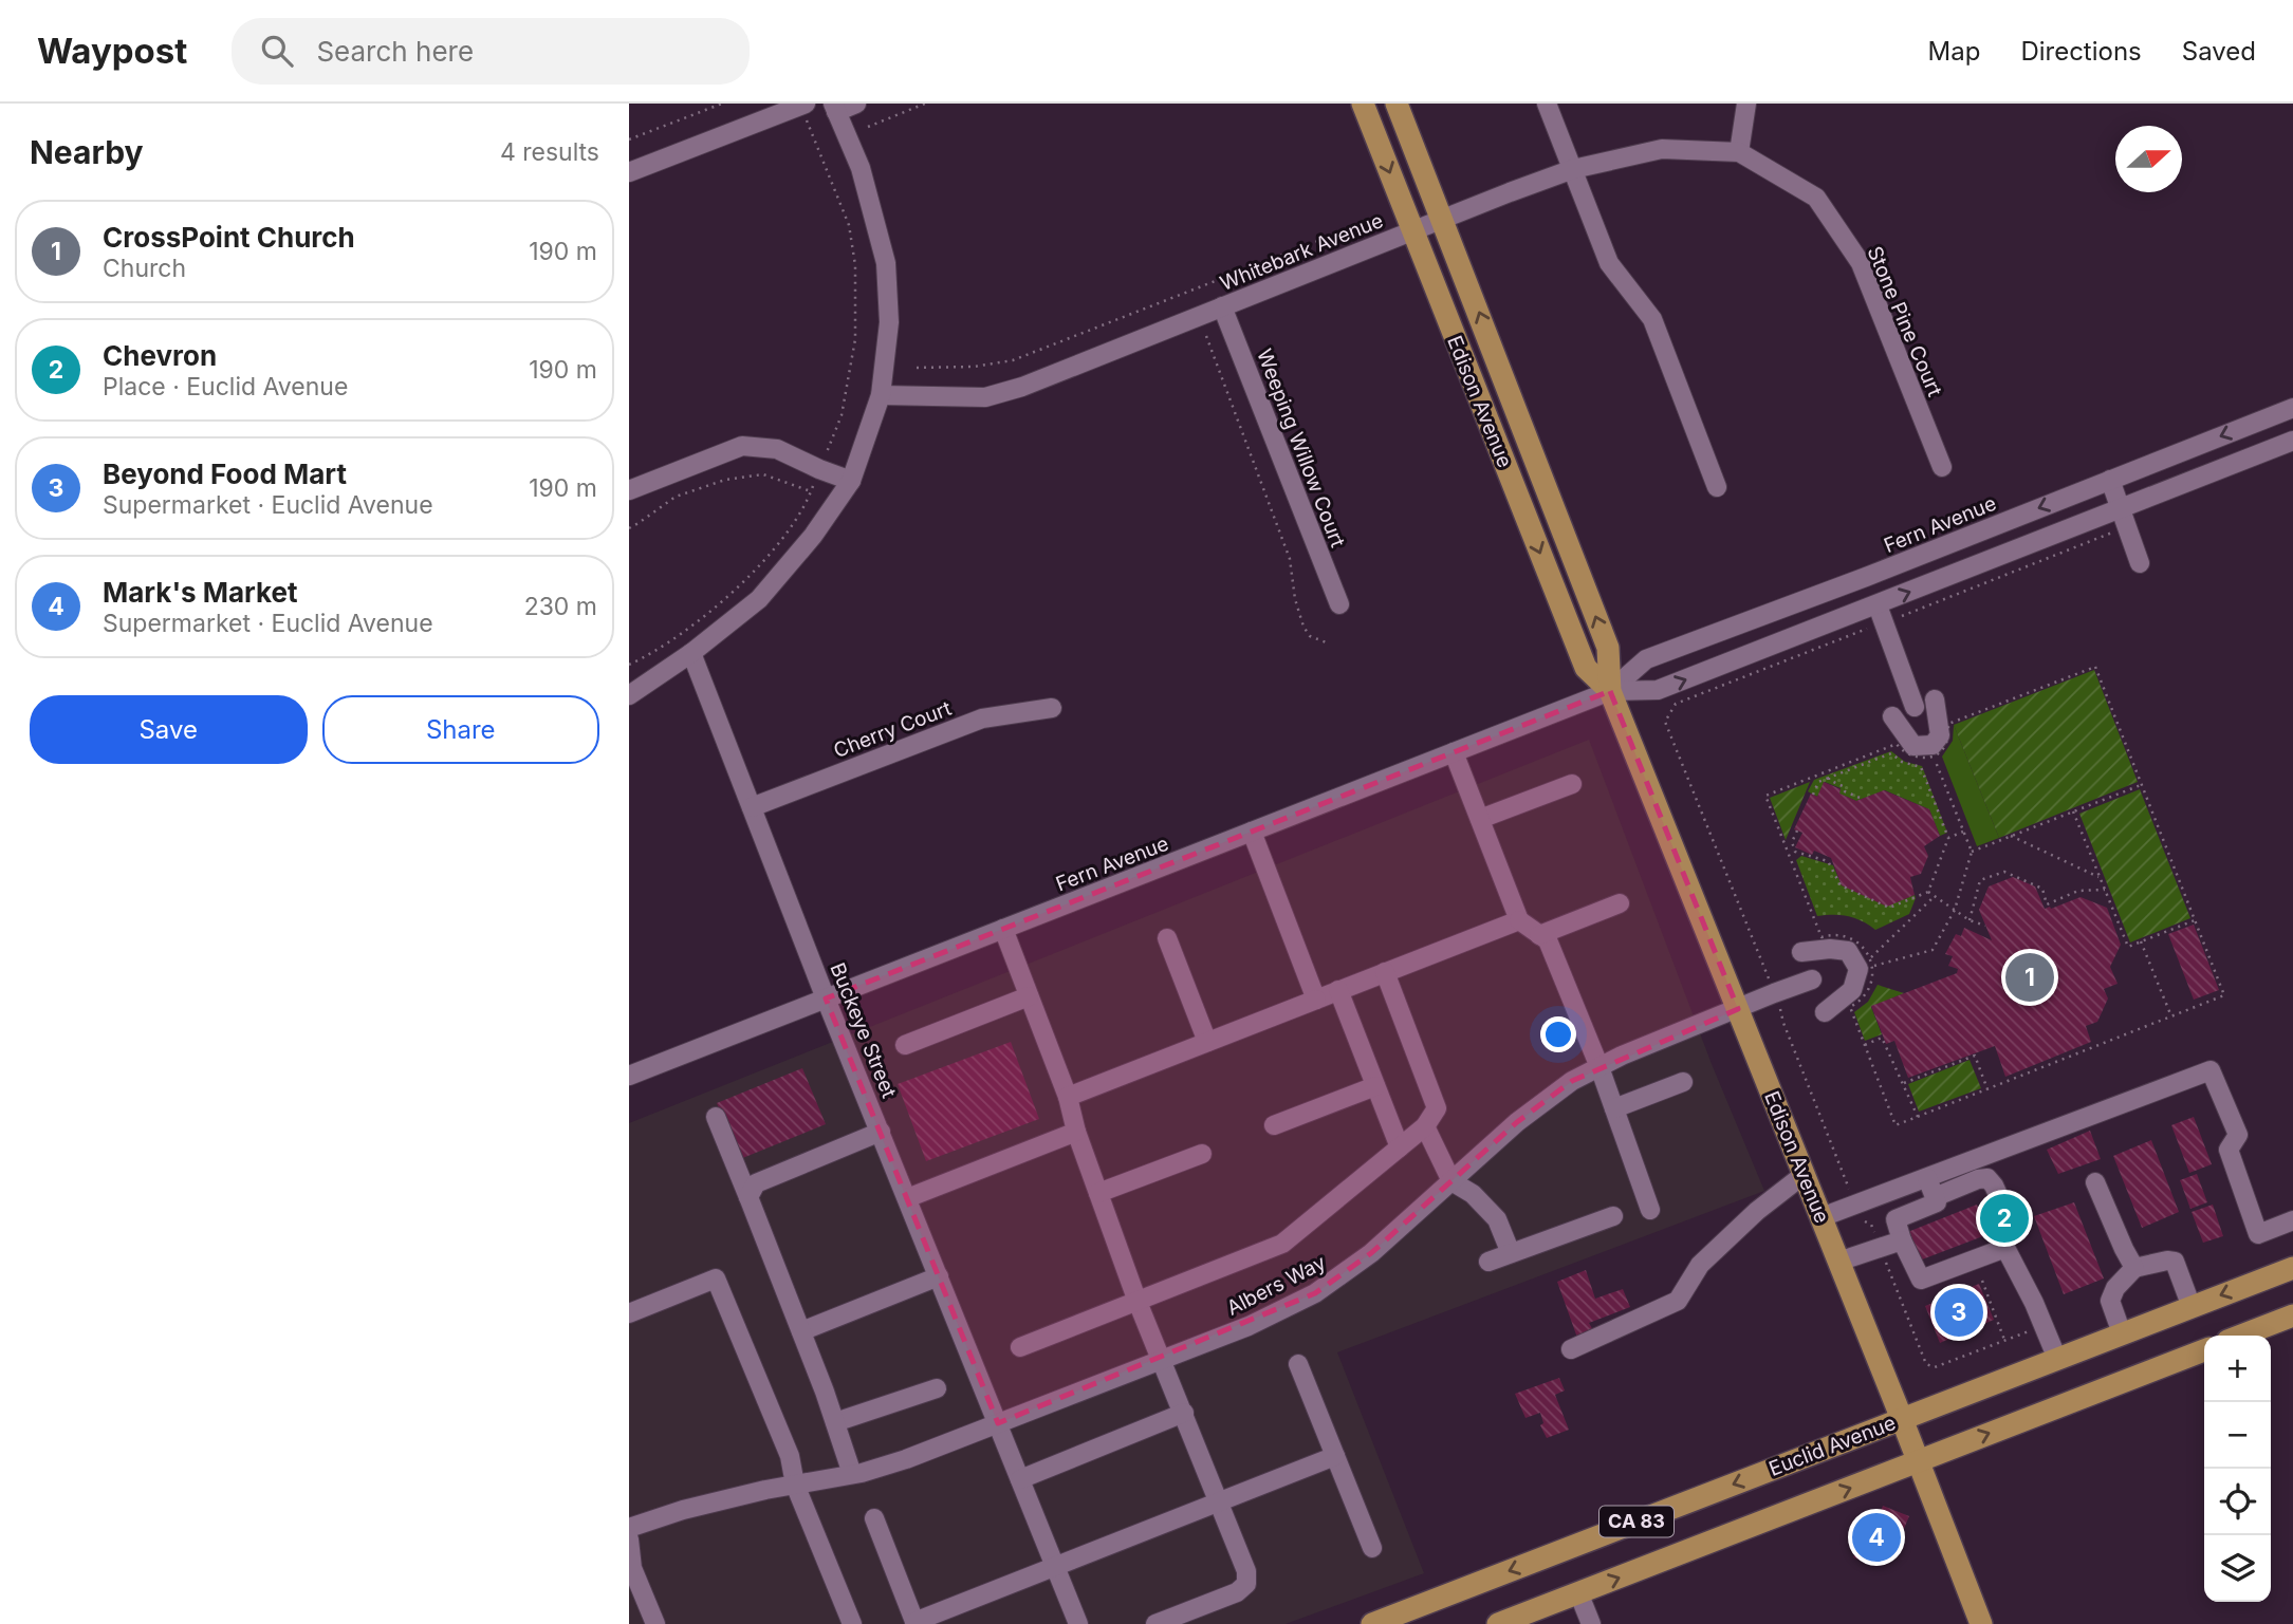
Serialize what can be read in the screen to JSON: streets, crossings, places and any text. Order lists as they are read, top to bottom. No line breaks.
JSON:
{"streets":{"main road":["Edison Avenue","Euclid Avenue","CA 83"],"street":["Whitebark Avenue","Stone Pine Court","Weeping Willow Court","Fern Avenue","Cherry Court","Buckeye Street","Albers Way"]},"crossings":[["Whitebark Avenue","Stone Pine Court"],["Whitebark Avenue","Edison Avenue"],["Whitebark Avenue","Weeping Willow Court"],["Edison Avenue","Fern Avenue"],["Edison Avenue","Albers Way"],["Edison Avenue","Euclid Avenue"],["Fern Avenue","Buckeye Street"],["Cherry Court","Buckeye Street"],["Buckeye Street","Albers Way"]],"north":"right","page":{"header":"Waypost","search":"Search here","nav":["Map","Directions","Saved"],"heading":["Nearby","4 results"],"list":[{"mark":"1","name":"CrossPoint Church","note":"Church","value":"190 m"},{"mark":"2","name":"Chevron","note":"Place · Euclid Avenue","value":"190 m"},{"mark":"3","name":"Beyond Food Mart","note":"Supermarket · Euclid Avenue","value":"190 m"},{"mark":"4","name":"Mark's Market","note":"Supermarket · Euclid Avenue","value":"230 m"}],"buttons":["Save","Share"],"pins":["1","2","3","4"],"map_buttons":["+","−"]}}
